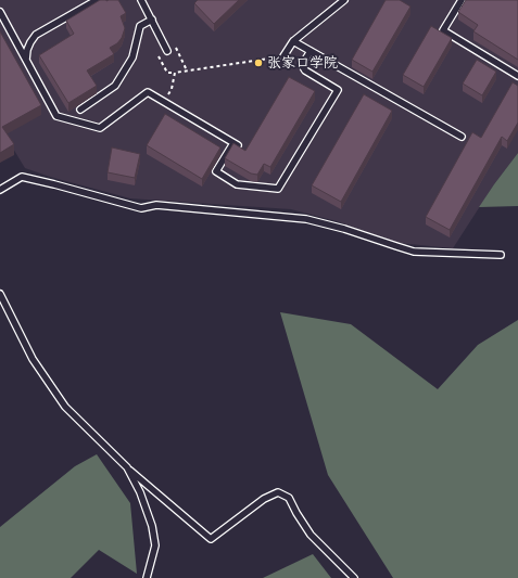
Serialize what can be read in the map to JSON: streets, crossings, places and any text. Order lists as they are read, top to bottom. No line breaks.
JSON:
{"places":["张家口学院"]}
